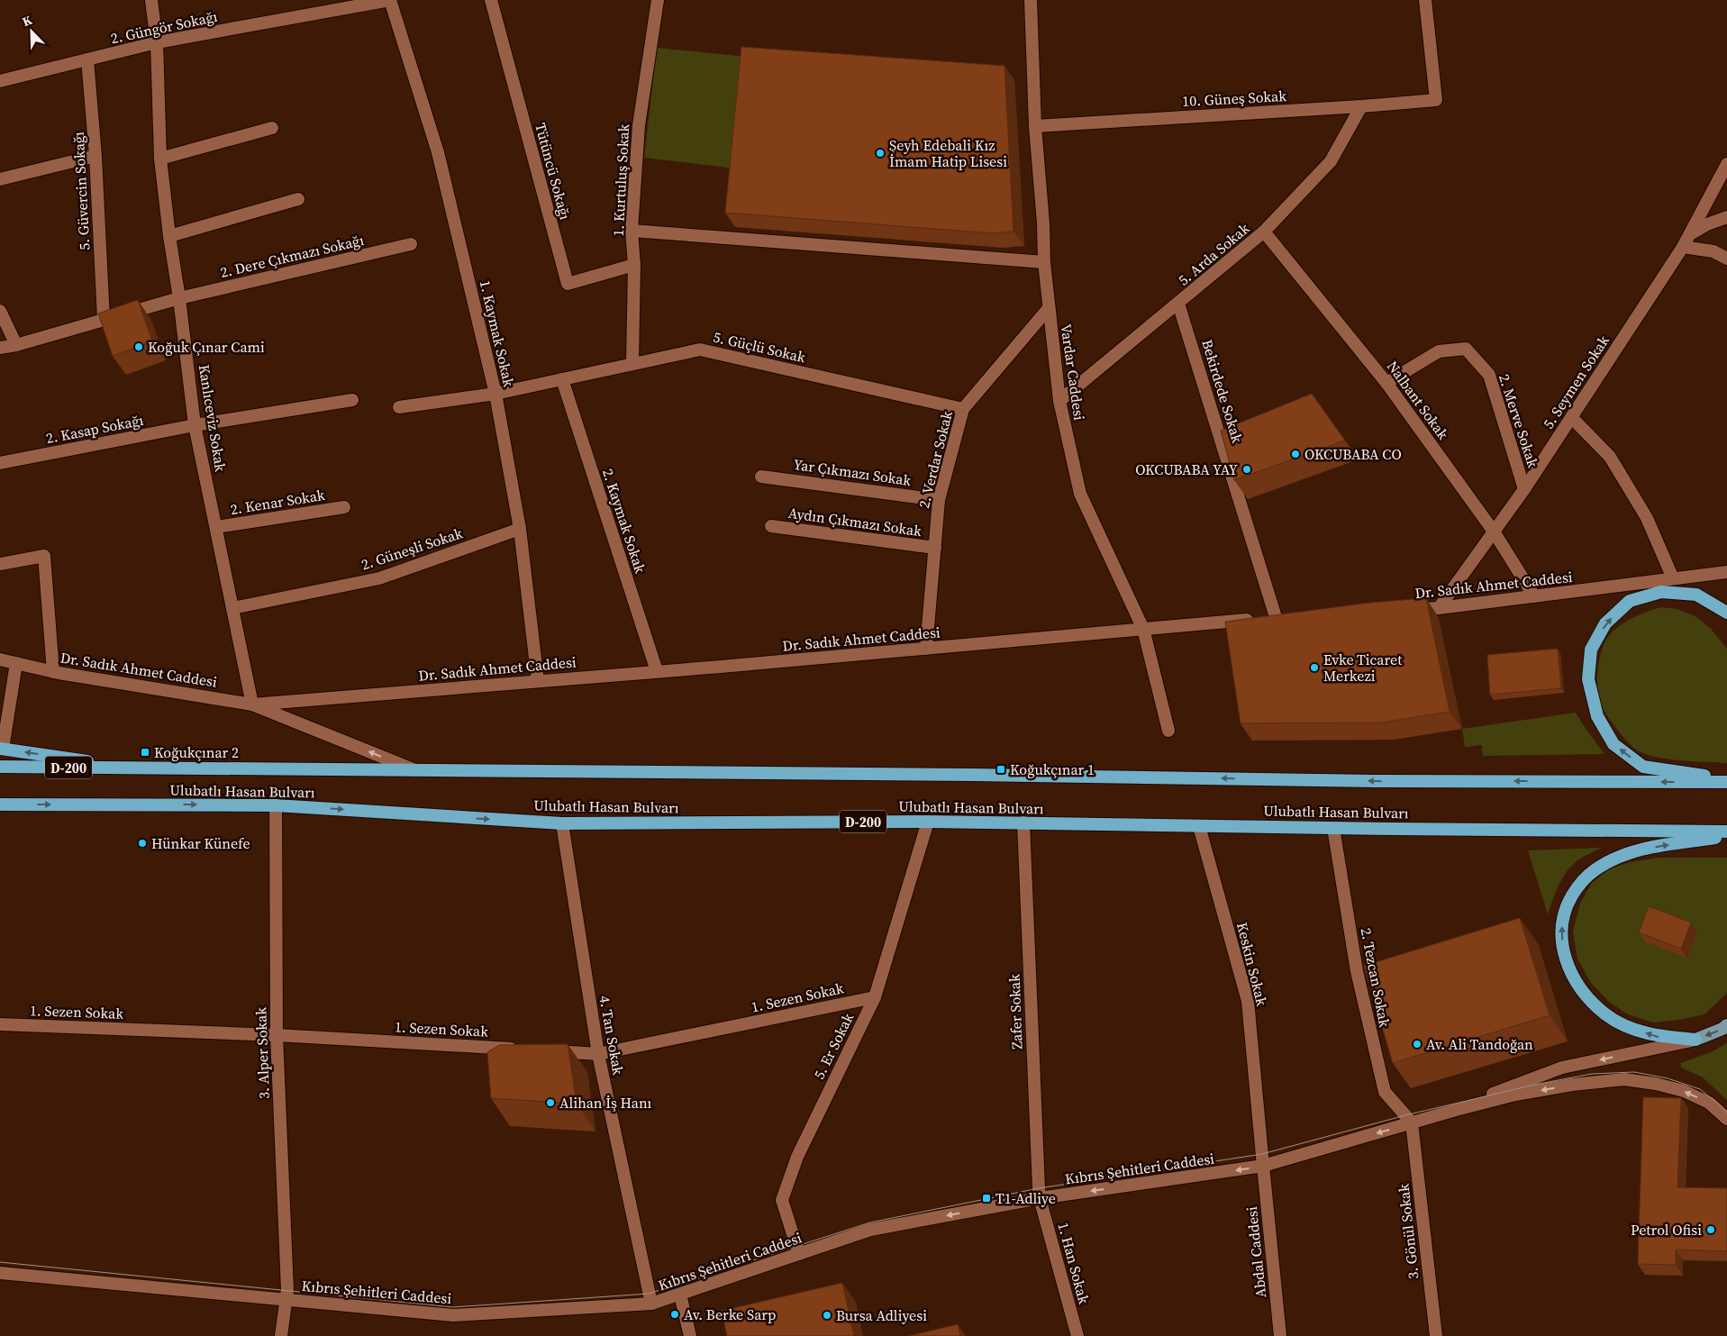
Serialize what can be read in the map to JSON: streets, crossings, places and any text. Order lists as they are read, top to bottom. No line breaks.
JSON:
{"streets":{"highway":["D-200","Ulubatlı Hasan Bulvarı"],"street":["2. Güngör Sokağı","10. Güneş Sokak","Tütüncü Sokağı","1. Kurtuluş Sokak","5. Güvercin Sokağı","5. Arda Sokak","2. Dere Çıkmazı Sokağı","1. Kaymak Sokak","5. Güçlü Sokak","Vardar Caddesi","5. Seymen Sokak","Bekirdede Sokak","Nalbant Sokak","Kanlıceviz Sokak","2. Merve Sokak","2. Kasap Sokağı","2. Verdar Sokak","Yar Çıkmazı Sokak","2. Kenar Sokak","2. Kaymak Sokak","Aydın Çıkmazı Sokak","2. Güneşli Sokak","Dr. Sadık Ahmet Caddesi","Keskin Sokak","2. Tezcan Sokak","1. Sezen Sokak","Zafer Sokak","4. Tan Sokak","5. Er Sokak","3. Alper Sokak","Kıbrıs Şehitleri Caddesi","3. Gönül Sokak","Abdal Caddesi","1. Han Sokak"]},"crossings":[["2. Güngör Sokağı","5. Güvercin Sokağı"],["2. Güngör Sokağı","1. Kaymak Sokak"],["2. Güngör Sokağı","Kanlıceviz Sokak"],["10. Güneş Sokak","5. Arda Sokak"],["10. Güneş Sokak","Vardar Caddesi"],["Tütüncü Sokağı","1. Kurtuluş Sokak"],["1. Kurtuluş Sokak","5. Güçlü Sokak"],["5. Güvercin Sokağı","2. Dere Çıkmazı Sokağı"],["5. Arda Sokak","Vardar Caddesi"],["5. Arda Sokak","Bekirdede Sokak"],["5. Arda Sokak","Nalbant Sokak"],["2. Dere Çıkmazı Sokağı","Kanlıceviz Sokak"],["1. Kaymak Sokak","5. Güçlü Sokak"],["1. Kaymak Sokak","2. Güneşli Sokak"],["1. Kaymak Sokak","Dr. Sadık Ahmet Caddesi"],["5. Güçlü Sokak","2. Verdar Sokak"],["5. Güçlü Sokak","2. Kaymak Sokak"],["Vardar Caddesi","2. Verdar Sokak"],["Vardar Caddesi","Dr. Sadık Ahmet Caddesi"],["5. Seymen Sokak","Nalbant Sokak"],["5. Seymen Sokak","2. Merve Sokak"],["5. Seymen Sokak","Dr. Sadık Ahmet Caddesi"],["Bekirdede Sokak","Dr. Sadık Ahmet Caddesi"],["Nalbant Sokak","2. Merve Sokak"],["Nalbant Sokak","Dr. Sadık Ahmet Caddesi"],["Kanlıceviz Sokak","2. Kasap Sokağı"],["Kanlıceviz Sokak","2. Kenar Sokak"],["Kanlıceviz Sokak","2. Güneşli Sokak"],["Kanlıceviz Sokak","Dr. Sadık Ahmet Caddesi"],["2. Verdar Sokak","Yar Çıkmazı Sokak"],["2. Verdar Sokak","Aydın Çıkmazı Sokak"],["2. Verdar Sokak","Dr. Sadık Ahmet Caddesi"],["2. Kaymak Sokak","Dr. Sadık Ahmet Caddesi"],["Ulubatlı Hasan Bulvarı","Keskin Sokak"],["Ulubatlı Hasan Bulvarı","2. Tezcan Sokak"],["Ulubatlı Hasan Bulvarı","Zafer Sokak"],["Ulubatlı Hasan Bulvarı","4. Tan Sokak"],["Ulubatlı Hasan Bulvarı","5. Er Sokak"],["Ulubatlı Hasan Bulvarı","3. Alper Sokak"],["Keskin Sokak","Kıbrıs Şehitleri Caddesi"],["Keskin Sokak","Abdal Caddesi"],["2. Tezcan Sokak","Kıbrıs Şehitleri Caddesi"],["2. Tezcan Sokak","3. Gönül Sokak"],["1. Sezen Sokak","4. Tan Sokak"],["1. Sezen Sokak","5. Er Sokak"],["1. Sezen Sokak","3. Alper Sokak"],["Zafer Sokak","Kıbrıs Şehitleri Caddesi"],["Zafer Sokak","1. Han Sokak"],["4. Tan Sokak","Kıbrıs Şehitleri Caddesi"],["5. Er Sokak","Kıbrıs Şehitleri Caddesi"],["3. Alper Sokak","Kıbrıs Şehitleri Caddesi"],["Kıbrıs Şehitleri Caddesi","3. Gönül Sokak"],["Kıbrıs Şehitleri Caddesi","Abdal Caddesi"],["Kıbrıs Şehitleri Caddesi","1. Han Sokak"]],"one_way":["Kıbrıs Şehitleri Caddesi"],"places":{"other":["Şeyh Edebali Kız İmam Hatip Lisesi","Koğuk Çınar Cami","OKCUBABA CO","OKCUBABA YAY","Evke Ticaret Merkezi","Hünkar Künefe","Av. Ali Tandoğan","Alihan İş Hanı","Petrol Ofisi","Av. Berke Sarp","Bursa Adliyesi"],"transit":["Koğukçınar 2","Koğukçınar 1","T1-Adliye"]},"north":"top left"}
